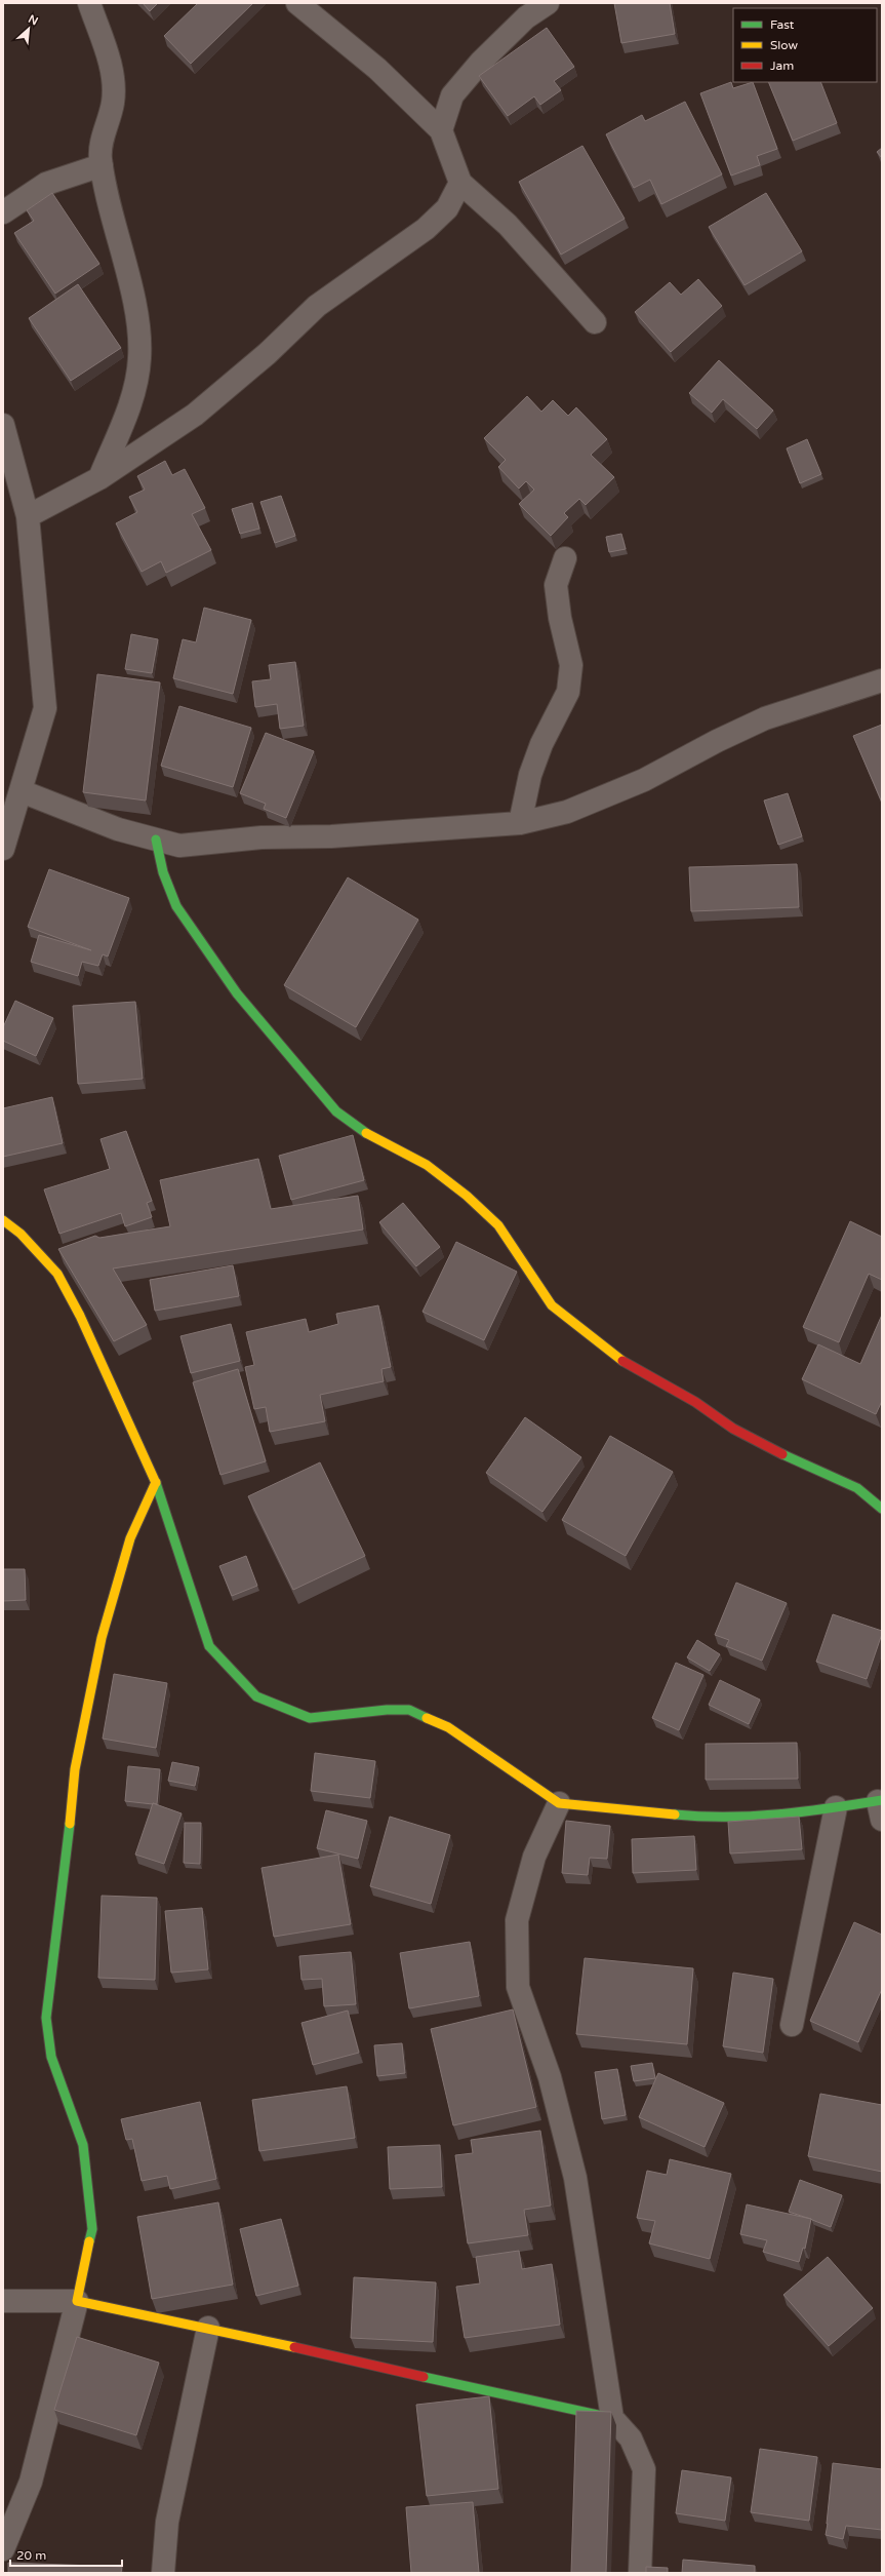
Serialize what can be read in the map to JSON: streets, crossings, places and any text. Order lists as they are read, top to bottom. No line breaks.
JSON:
{"legend":["Fast","Slow","Jam"],"scale_bar":"20 m","north":"top right"}
